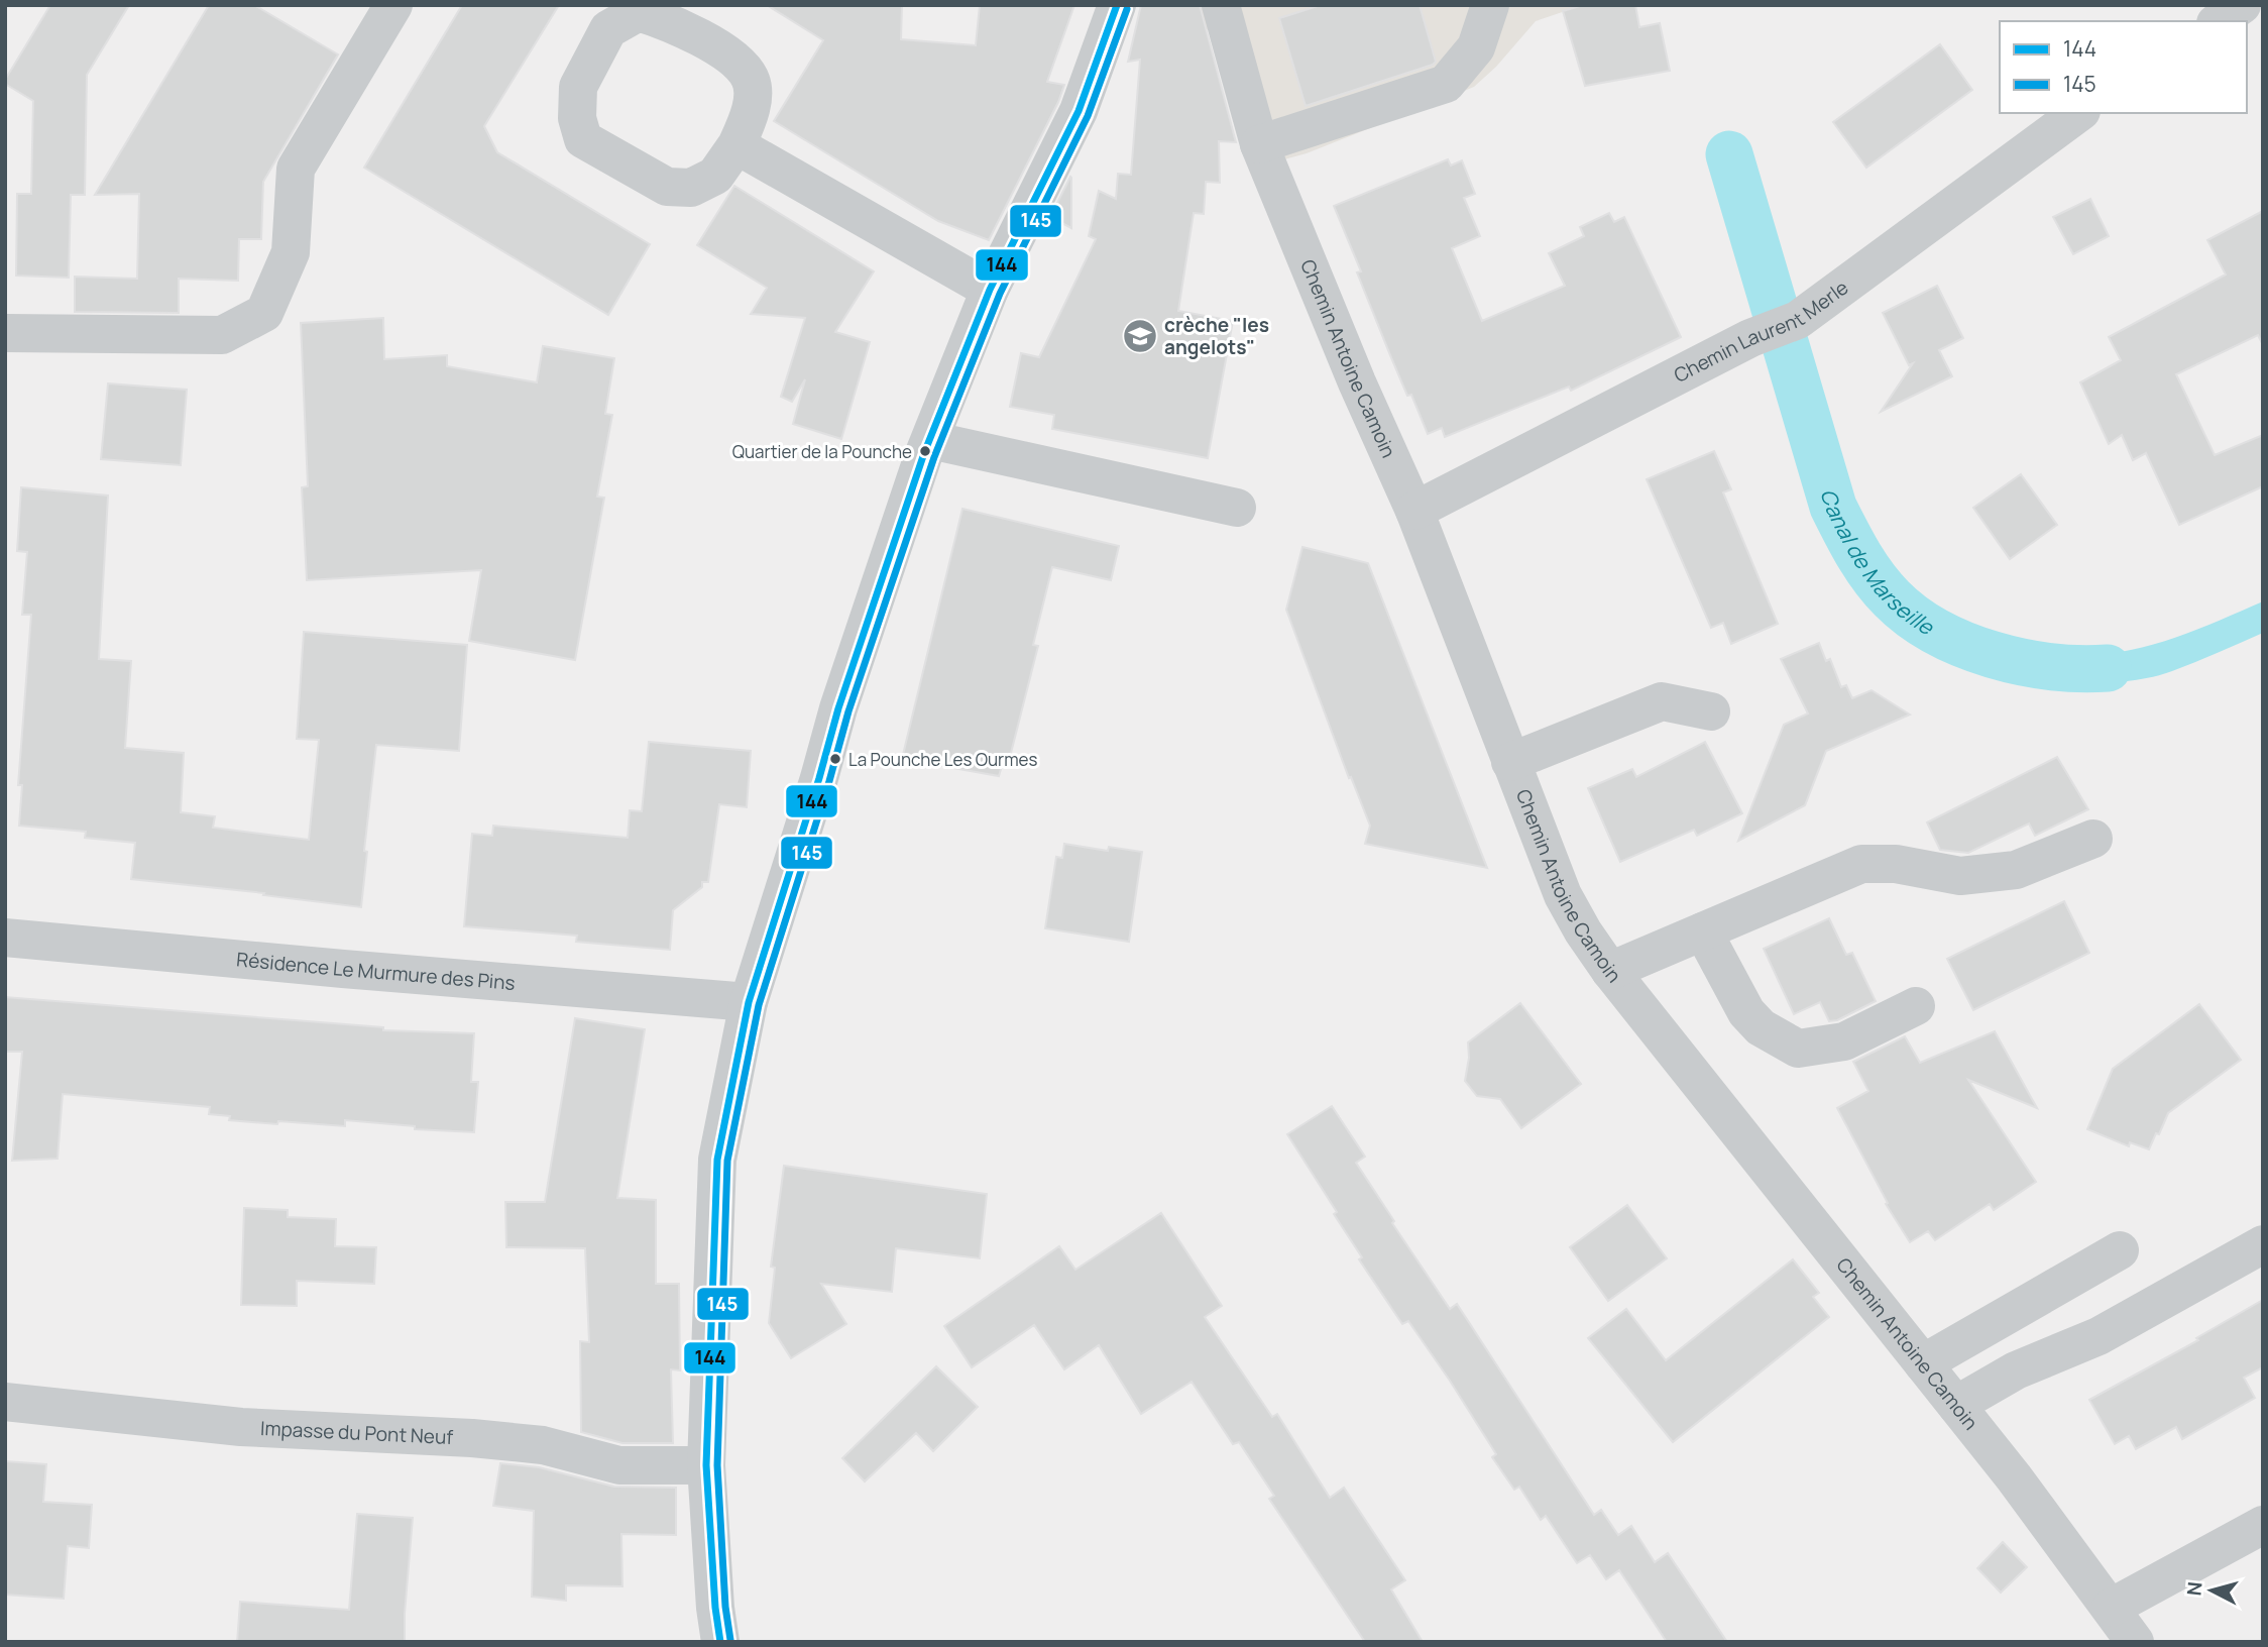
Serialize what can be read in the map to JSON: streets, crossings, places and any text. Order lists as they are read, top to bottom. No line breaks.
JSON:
{"streets":{"street":["Chemin Laurent Merle","Chemin Antoine Camoin","Résidence Le Murmure des Pins","Impasse du Pont Neuf"]},"crossings":[["Chemin Laurent Merle","Chemin Antoine Camoin"]],"water":["Canal de Marseille"],"places":{"school or university":["crèche \"les angelots\""],"other":["Quartier de la Pounche","La Pounche Les Ourmes"]},"lines":["transit line 144","transit line 145"],"legend":["144","145"],"north":"left"}
